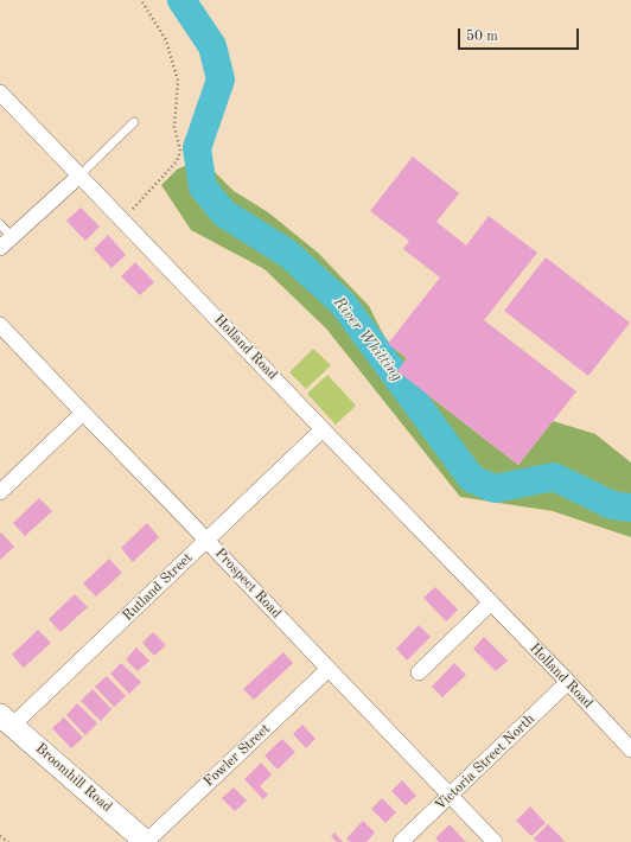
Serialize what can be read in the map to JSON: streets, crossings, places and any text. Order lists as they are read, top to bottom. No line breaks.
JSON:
{"streets":{"street":["Holland Road","Prospect Road","Rutland Street","Fowler Street","Victoria Street North","Broomhill Road"]},"crossings":[["Holland Road","Rutland Street"],["Holland Road","Victoria Street North"],["Prospect Road","Rutland Street"],["Prospect Road","Fowler Street"],["Prospect Road","Victoria Street North"],["Rutland Street","Broomhill Road"],["Fowler Street","Broomhill Road"]],"water":["River Whitting"],"scale_bar":"50 m"}
